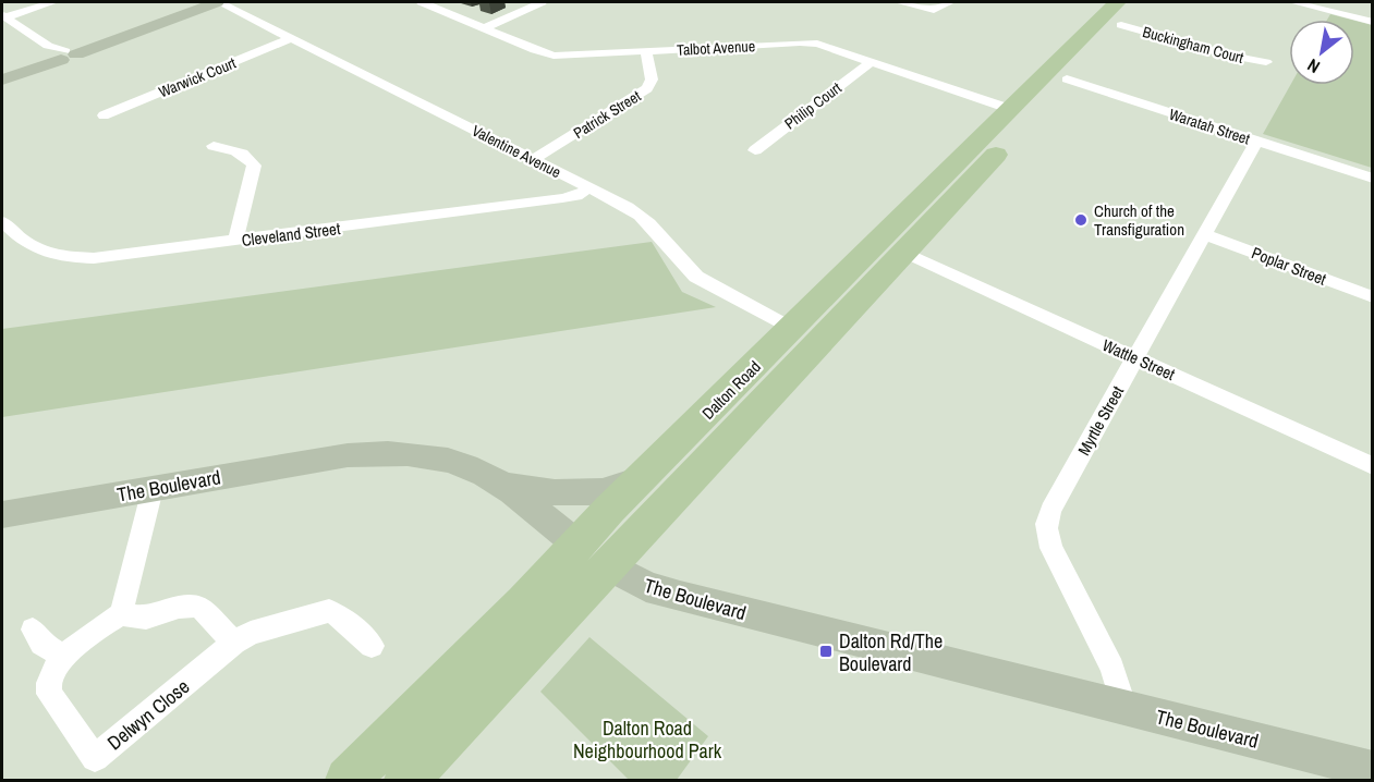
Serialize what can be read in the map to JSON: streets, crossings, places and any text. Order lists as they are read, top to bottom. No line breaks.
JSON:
{"streets":{"main road":["Dalton Road"],"street":["Buckingham Court","Talbot Avenue","Warwick Court","Philip Court","Patrick Street","Waratah Street","Valentine Avenue","Cleveland Street","Poplar Street","Wattle Street","Myrtle Street","The Boulevard","Delwyn Close"]},"crossings":[["Buckingham Court","Dalton Road"],["Talbot Avenue","Philip Court"],["Talbot Avenue","Patrick Street"],["Talbot Avenue","Dalton Road"],["Warwick Court","Valentine Avenue"],["Patrick Street","Valentine Avenue"],["Waratah Street","Dalton Road"],["Waratah Street","Myrtle Street"],["Valentine Avenue","Cleveland Street"],["Valentine Avenue","Dalton Road"],["Poplar Street","Myrtle Street"],["Wattle Street","Dalton Road"],["Wattle Street","Myrtle Street"],["Dalton Road","The Boulevard"],["Myrtle Street","The Boulevard"]],"parks":["Dalton Road Neighbourhood Park"],"places":{"other":["Church of the Transfiguration"],"transit":["Dalton Rd/The Boulevard"]},"north":"bottom left"}
